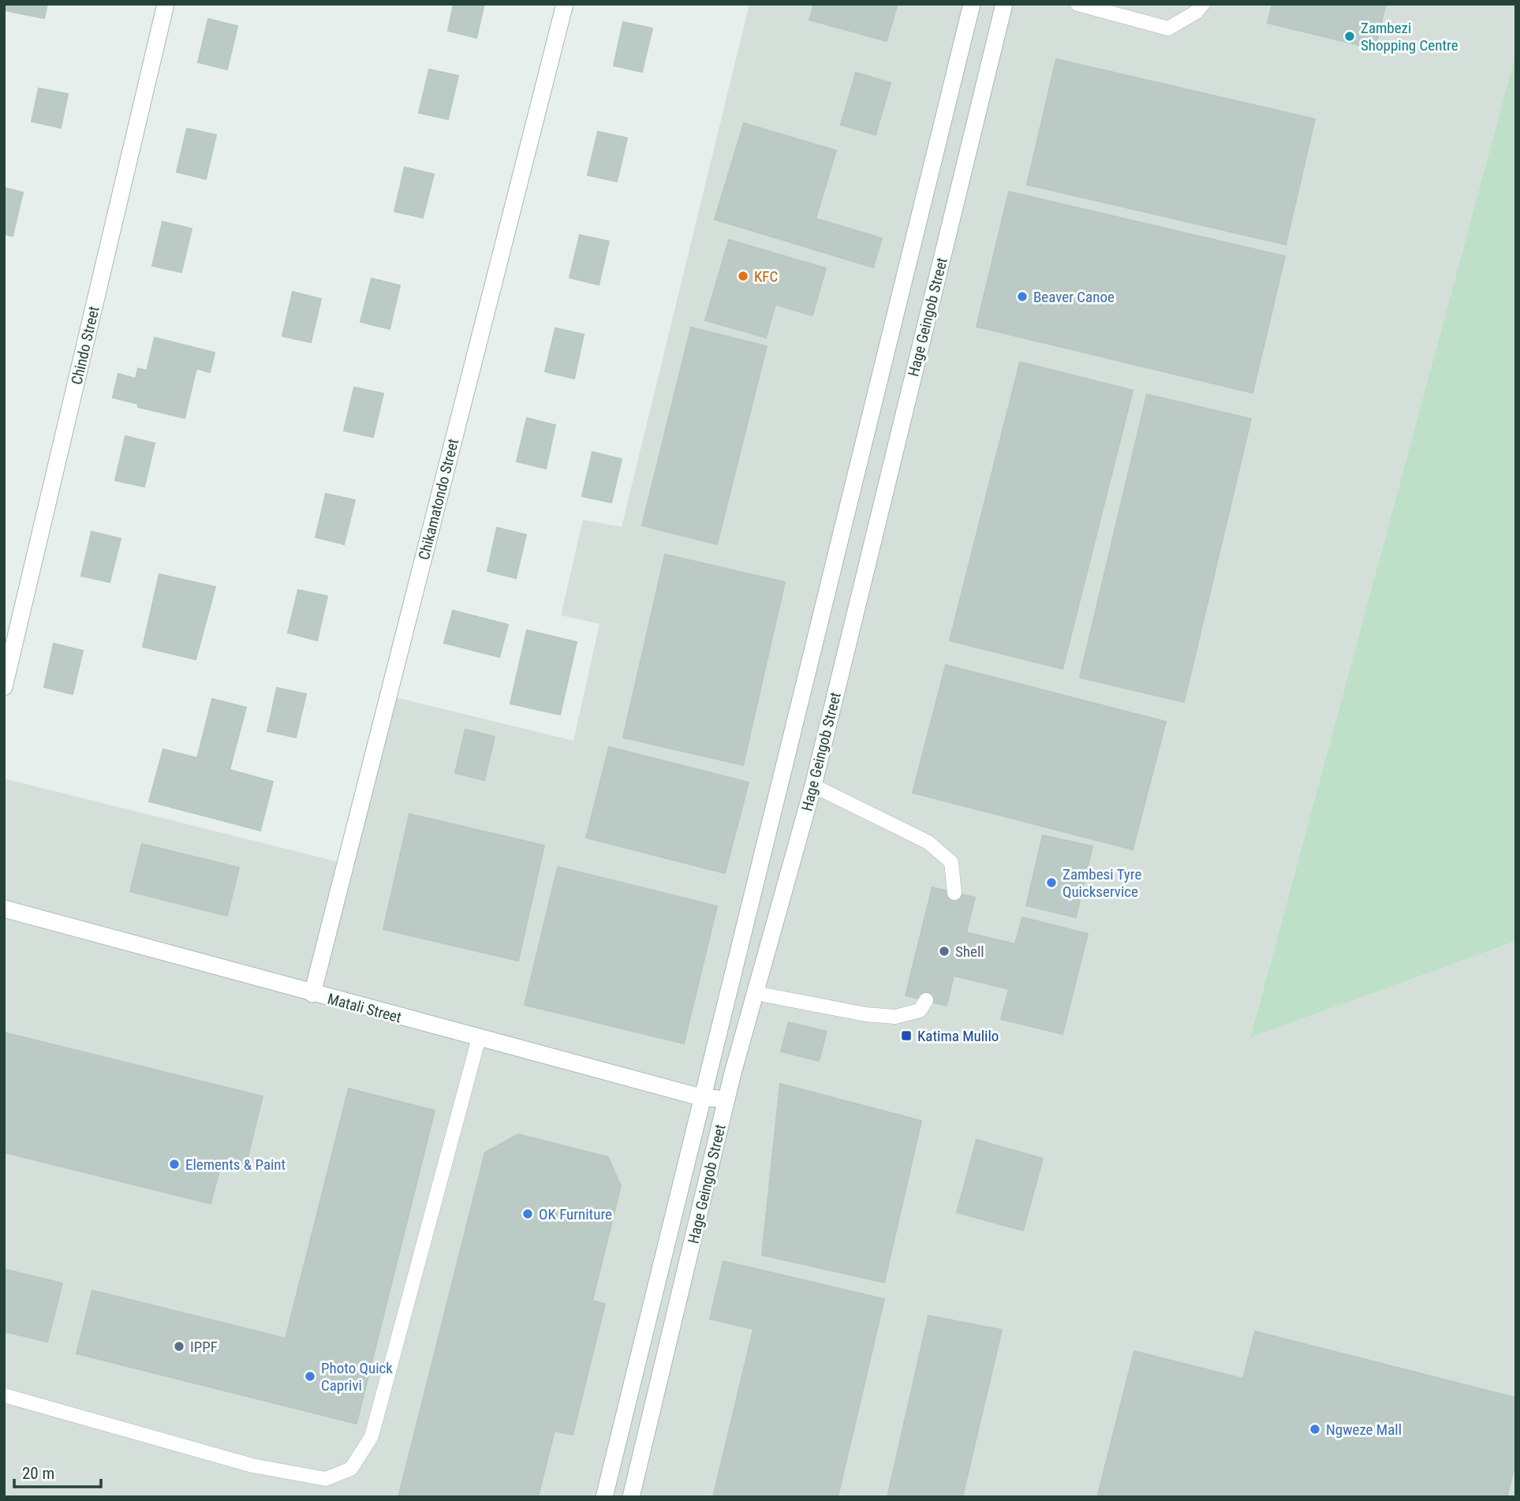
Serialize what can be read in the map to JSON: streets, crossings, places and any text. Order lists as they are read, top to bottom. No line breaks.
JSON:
{"streets":{"street":["Hage Geingob Street","Chindo Street","Chikamatondo Street","Matali Street"]},"crossings":[["Hage Geingob Street","Matali Street"],["Chikamatondo Street","Matali Street"]],"places":{"other":["Zambezi Shopping Centre","KFC","Beaver Canoe","Zambesi Tyre Quickservice","Shell","Elements & Paint","OK Furniture","IPPF","Photo Quick Caprivi","Ngweze Mall"],"transit":["Katima Mulilo"]},"scale_bar":"20 m"}
